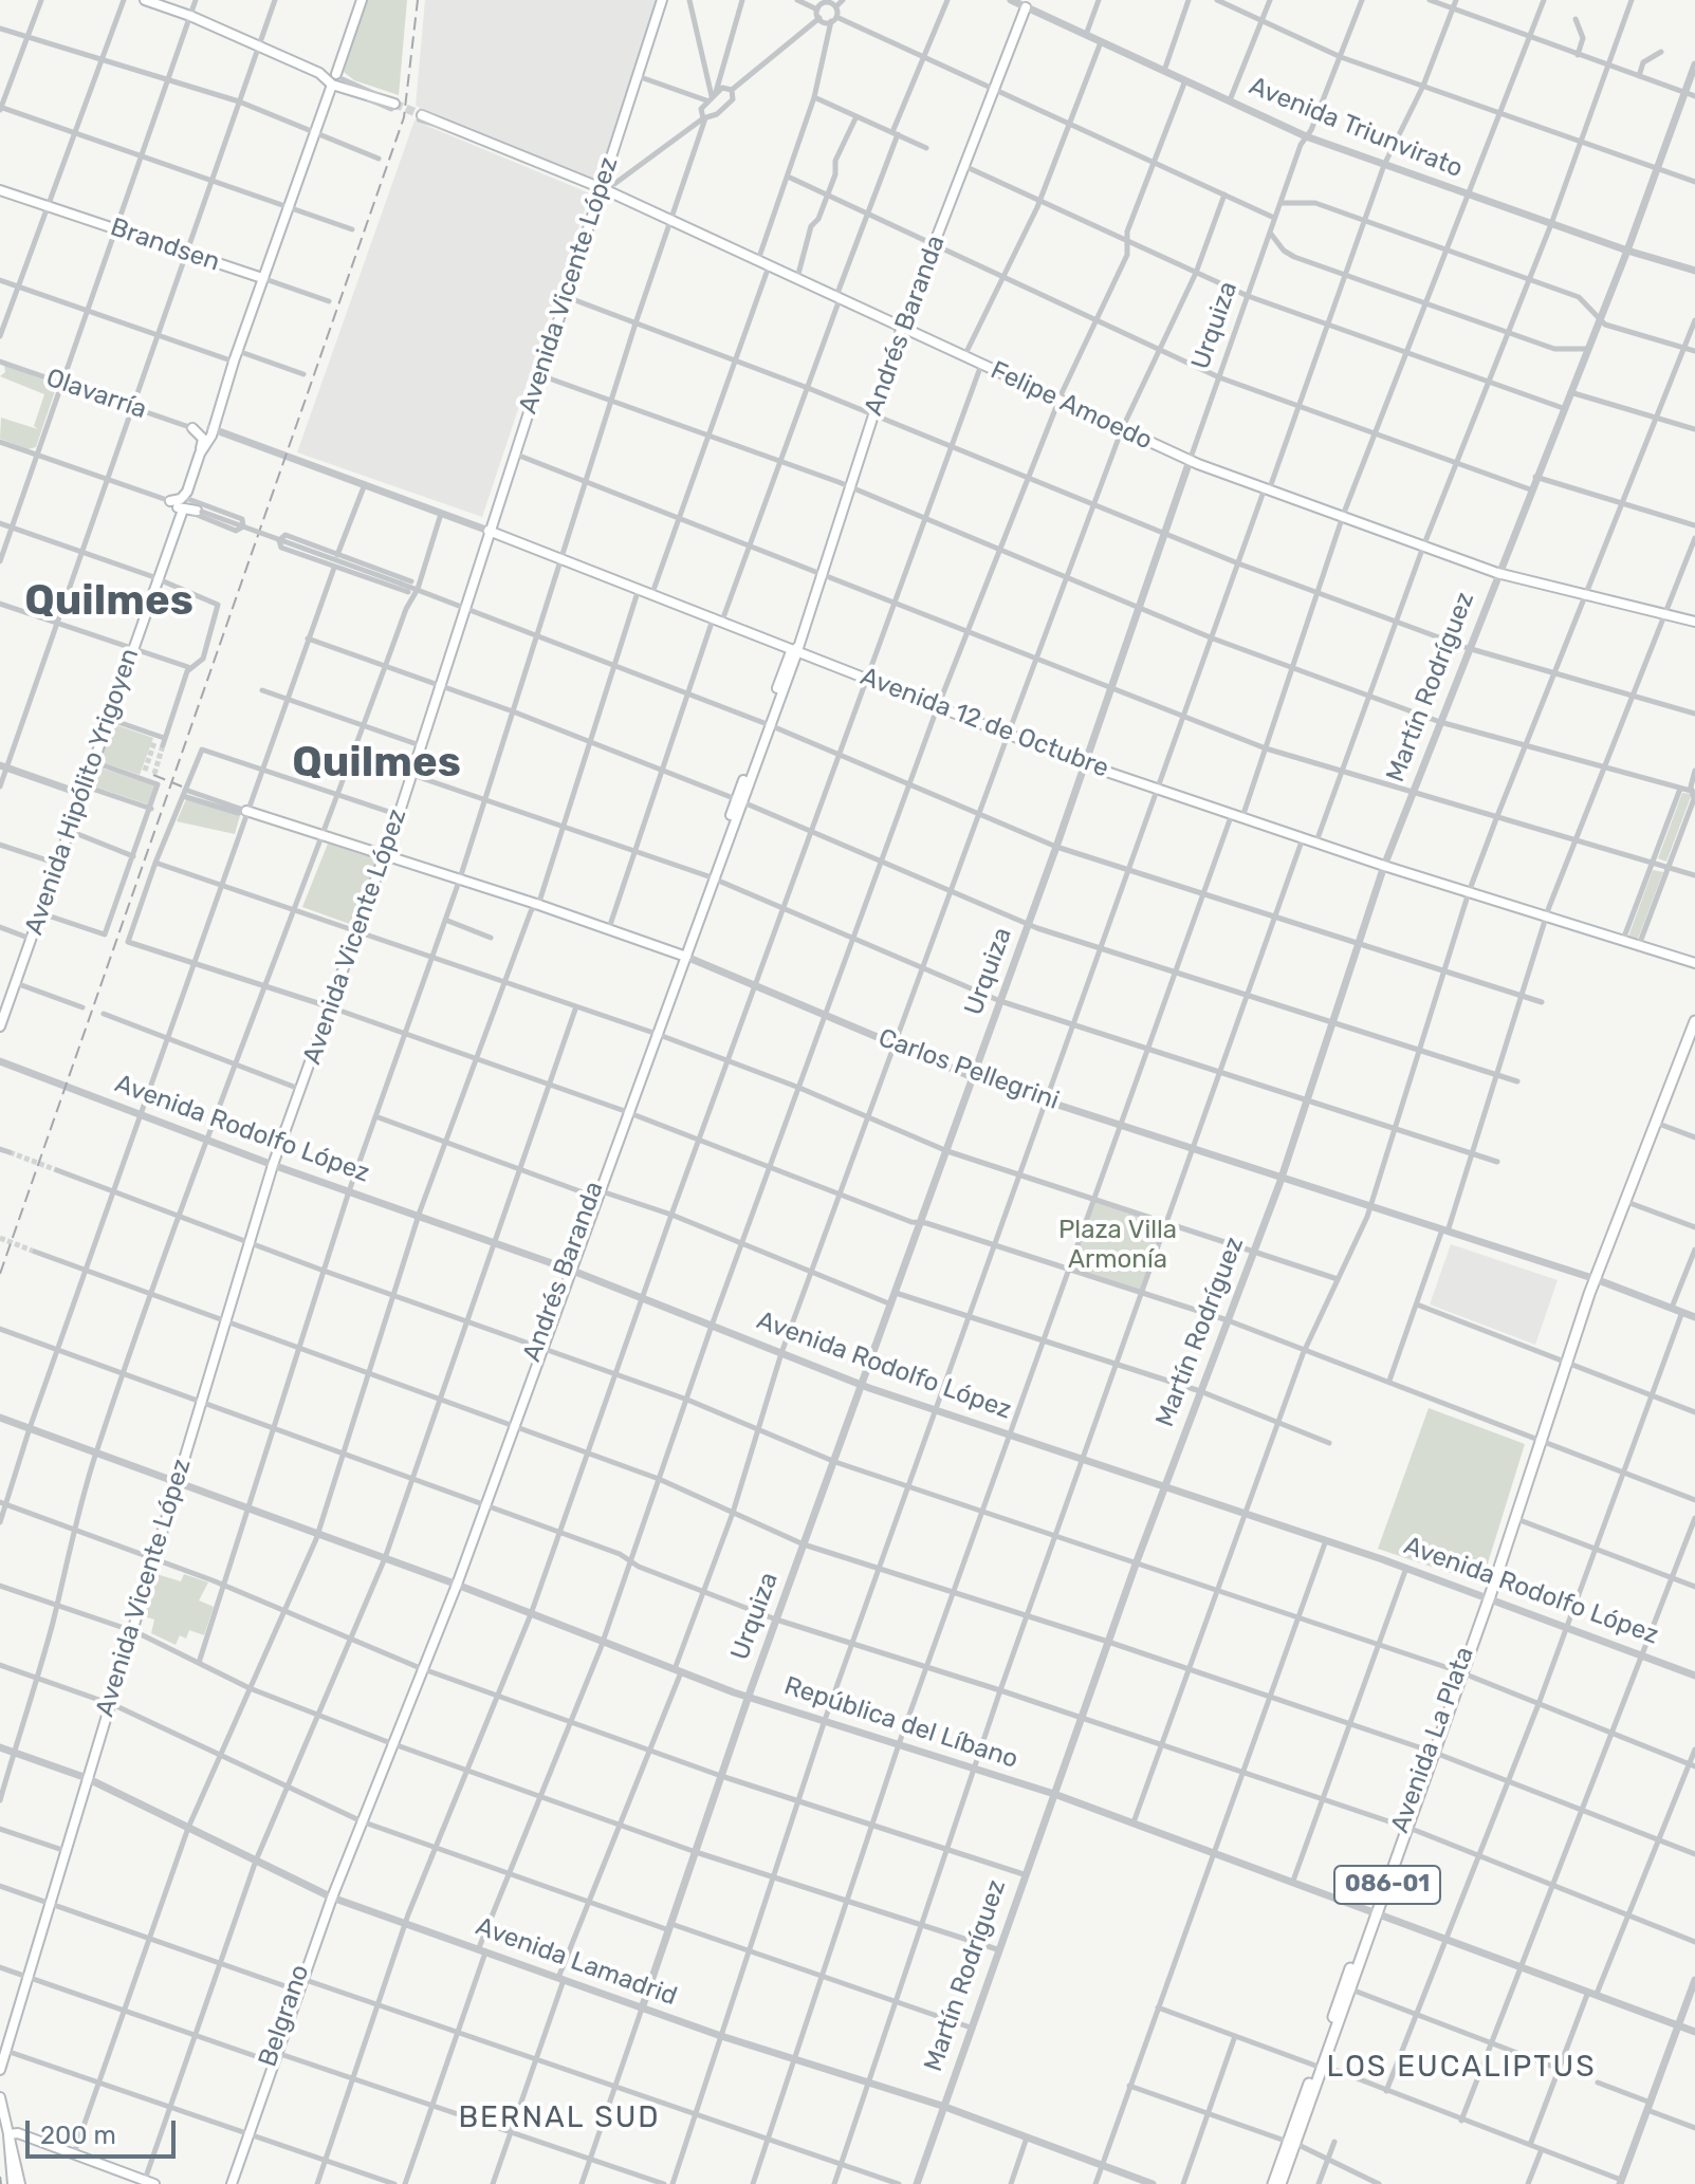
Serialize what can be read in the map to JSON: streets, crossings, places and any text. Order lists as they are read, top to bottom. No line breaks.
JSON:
{"streets":{"main road":["Brandsen","Avenida Vicente López","Andrés Baranda","Olavarría","Felipe Amoedo","Avenida 12 de Octubre","Avenida Hipólito Yrigoyen","Carlos Pellegrini","Avenida La Plata","086-01","Belgrano"],"street":["Avenida Triunvirato","Urquiza","Martín Rodríguez","Avenida Rodolfo López","República del Líbano","Avenida Lamadrid"]},"crossings":[["Avenida Triunvirato","Andrés Baranda"],["Avenida Triunvirato","Urquiza"],["Avenida Triunvirato","Martín Rodríguez"],["Avenida Vicente López","Felipe Amoedo"],["Avenida Vicente López","Avenida 12 de Octubre"],["Avenida Vicente López","Carlos Pellegrini"],["Avenida Vicente López","Avenida Rodolfo López"],["Avenida Vicente López","República del Líbano"],["Avenida Vicente López","Avenida Lamadrid"],["Andrés Baranda","Felipe Amoedo"],["Andrés Baranda","Avenida 12 de Octubre"],["Andrés Baranda","Carlos Pellegrini"],["Andrés Baranda","Avenida Rodolfo López"],["Andrés Baranda","República del Líbano"],["Andrés Baranda","Avenida Lamadrid"],["Andrés Baranda","Belgrano"],["Urquiza","Felipe Amoedo"],["Urquiza","Avenida 12 de Octubre"],["Urquiza","Carlos Pellegrini"],["Urquiza","Avenida Rodolfo López"],["Urquiza","República del Líbano"],["Urquiza","Avenida Lamadrid"],["Olavarría","Avenida 12 de Octubre"],["Felipe Amoedo","Martín Rodríguez"],["Martín Rodríguez","Avenida 12 de Octubre"],["Martín Rodríguez","Carlos Pellegrini"],["Martín Rodríguez","Avenida Rodolfo López"],["Martín Rodríguez","República del Líbano"],["Martín Rodríguez","Avenida Lamadrid"],["Carlos Pellegrini","Avenida La Plata"],["Avenida Rodolfo López","Avenida La Plata"],["República del Líbano","Avenida La Plata"],["Avenida Lamadrid","Belgrano"]],"districts":["Quilmes","Quilmes","LOS EUCALIPTUS","BERNAL SUD"],"parks":["Plaza Villa Armonía"],"scale_bar":"200 m"}
